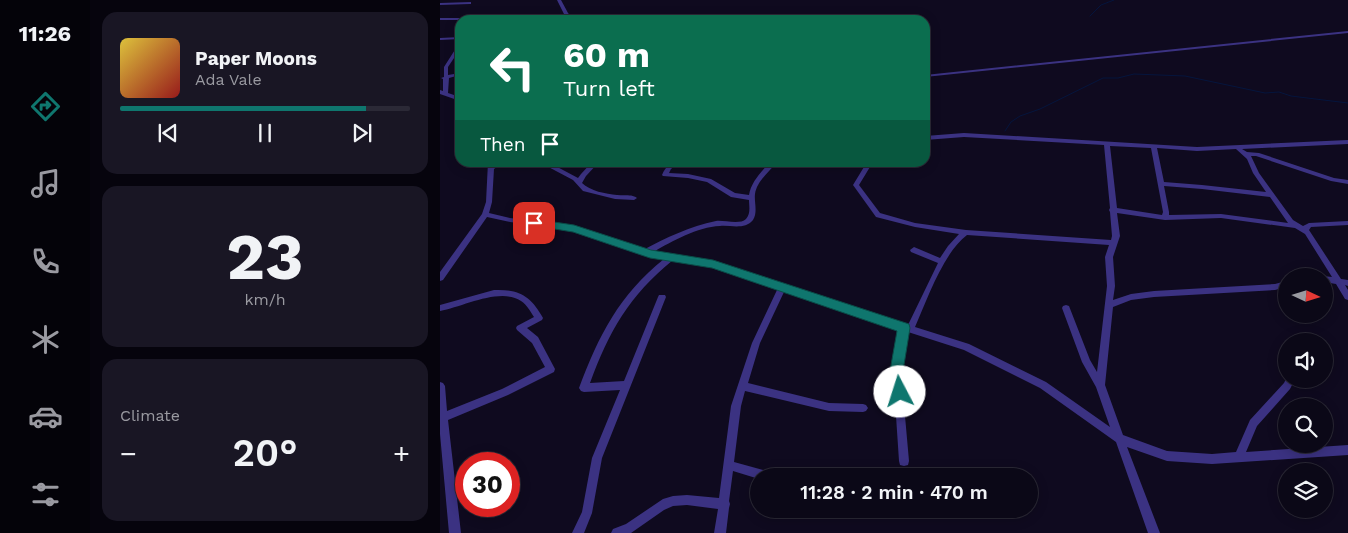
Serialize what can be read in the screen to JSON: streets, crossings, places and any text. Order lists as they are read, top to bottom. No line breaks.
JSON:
{"north":"right","page":{"tabs":"11:26","turn":["60 m","Turn left"],"song":["Paper Moons","Ada Vale"],"then":"Then","tile":[["23","km/h"],"Climate"],"heat":["−","20°","+"],"limit":"30","trip":"11:28 · 2 min · 470 m"}}
